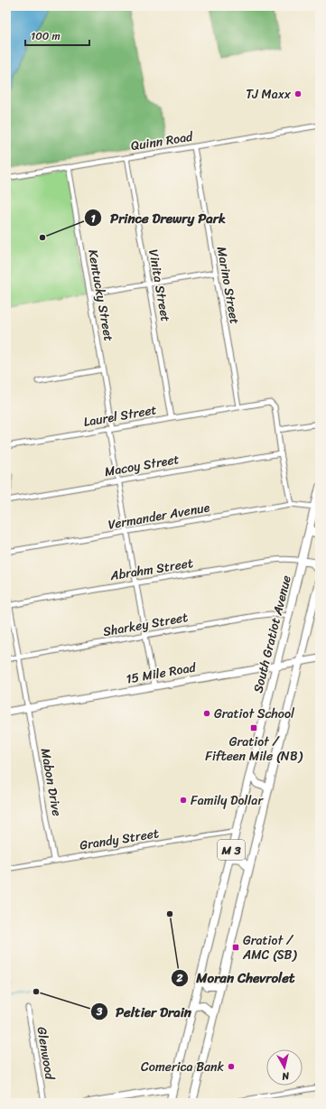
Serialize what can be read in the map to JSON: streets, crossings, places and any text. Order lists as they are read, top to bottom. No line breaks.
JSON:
{"streets":{"main road":["South Gratiot Avenue","15 Mile Road","M 3"],"street":["Quinn Road","Vinita Street","Marino Street","Kentucky Street","Laurel Street","Macoy Street","Vermander Avenue","Abrahm Street","Sharkey Street","Mabon Drive","Grandy Street","Glenwood"]},"crossings":[["Quinn Road","Vinita Street"],["Quinn Road","Marino Street"],["Quinn Road","Kentucky Street"],["Vinita Street","Laurel Street"],["Marino Street","Laurel Street"],["Kentucky Street","Laurel Street"],["Kentucky Street","Macoy Street"],["Kentucky Street","Vermander Avenue"],["Kentucky Street","Abrahm Street"],["Kentucky Street","Sharkey Street"],["Kentucky Street","15 Mile Road"],["Vermander Avenue","South Gratiot Avenue"],["Abrahm Street","South Gratiot Avenue"],["Abrahm Street","Mabon Drive"],["Sharkey Street","South Gratiot Avenue"],["Sharkey Street","Mabon Drive"],["South Gratiot Avenue","15 Mile Road"],["South Gratiot Avenue","Grandy Street"],["15 Mile Road","Mabon Drive"],["15 Mile Road","M 3"],["Mabon Drive","Grandy Street"]],"places":{"other":["TJ Maxx","Prince Drewry Park","Gratiot School","Family Dollar","Moran Chevrolet","Peltier Drain","Comerica Bank"],"transit":["Gratiot / Fifteen Mile (NB)","Gratiot / AMC (SB)"]},"scale_bar":"100 m","north":"bottom"}
